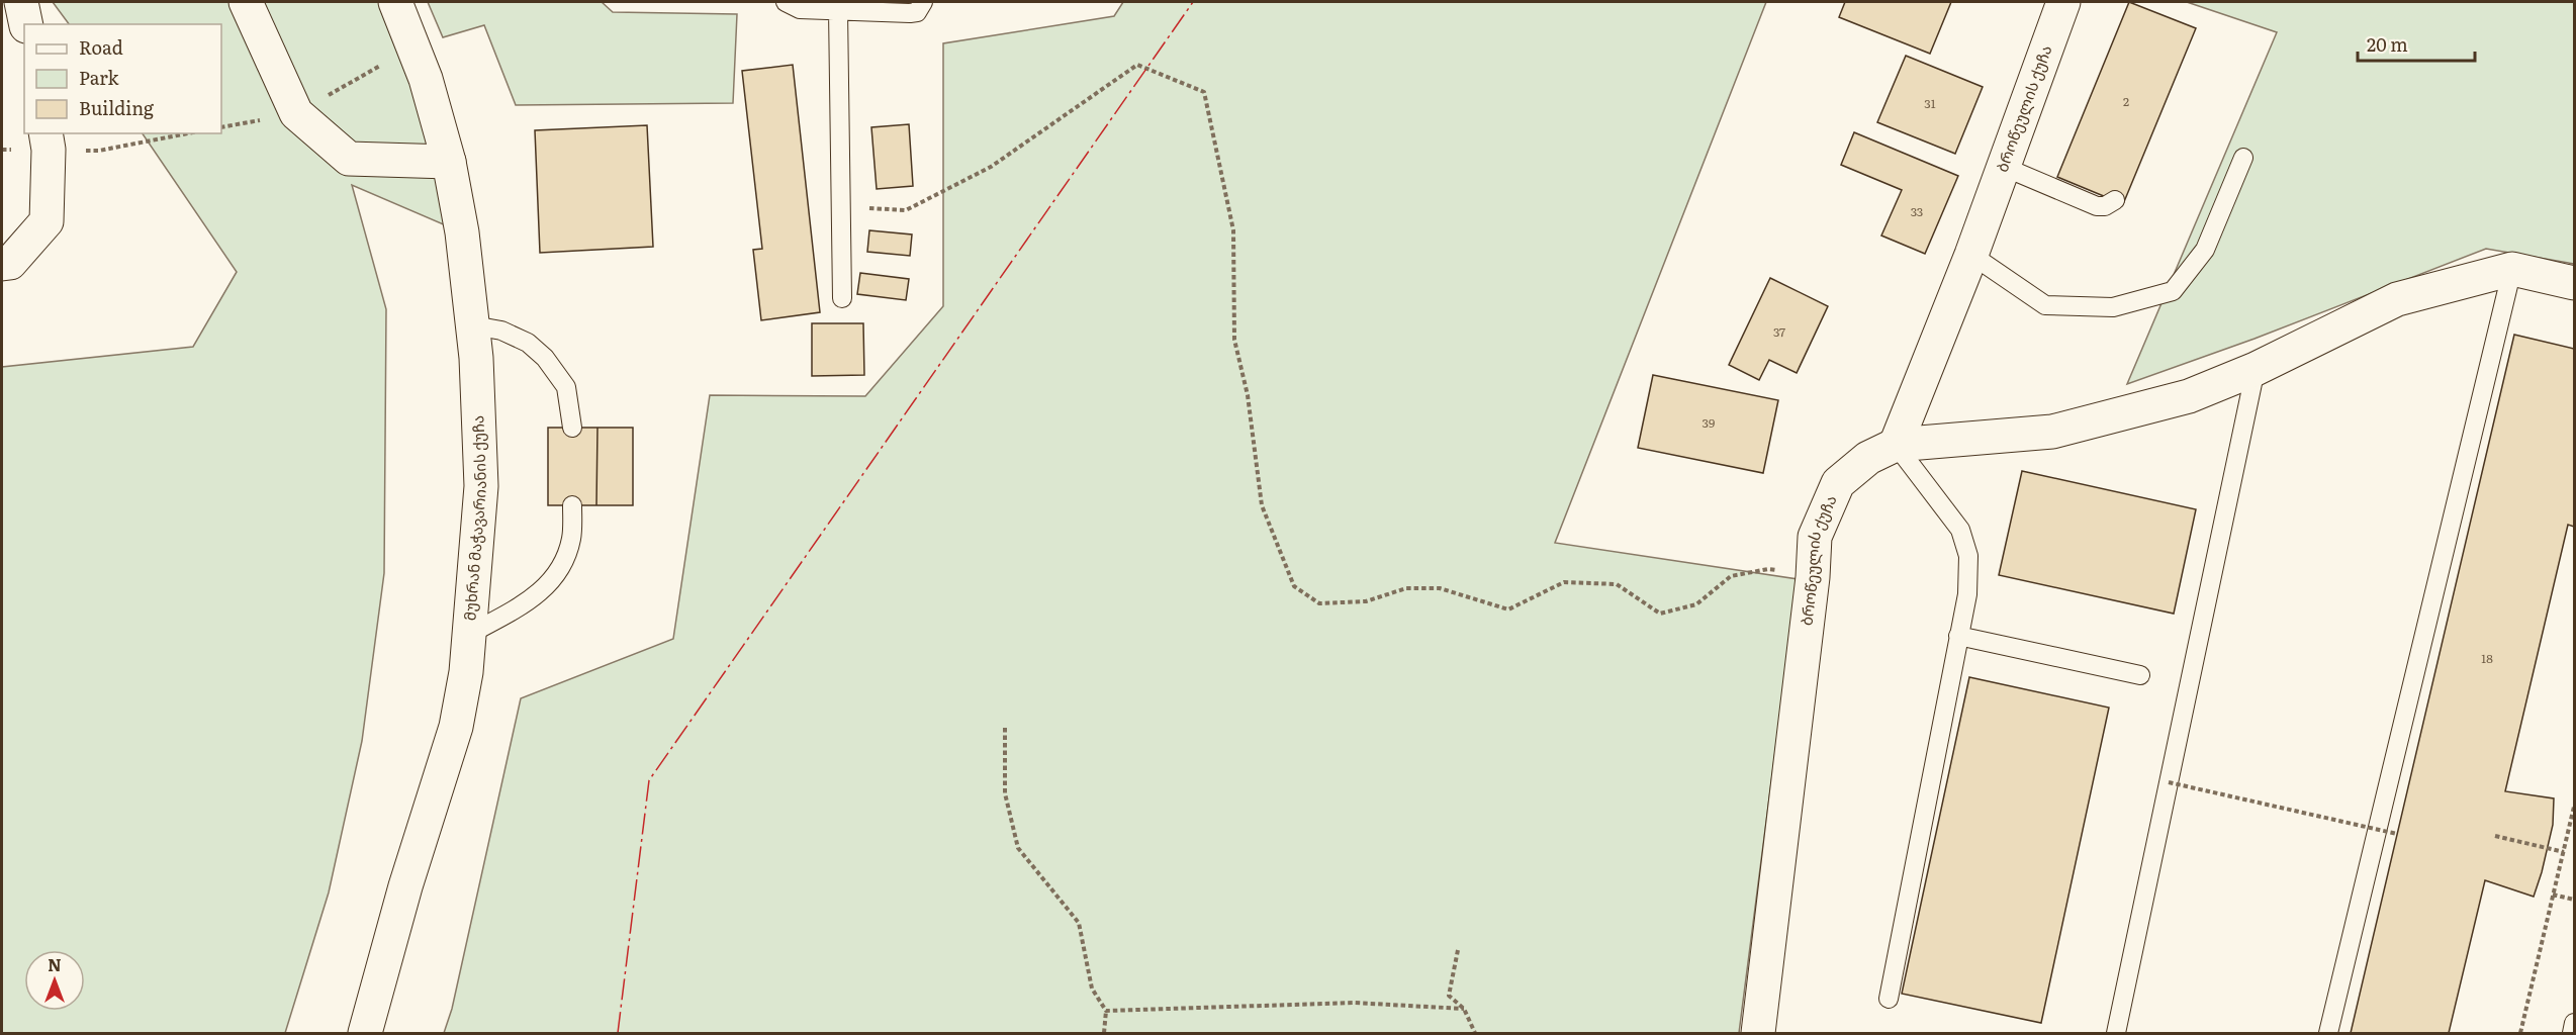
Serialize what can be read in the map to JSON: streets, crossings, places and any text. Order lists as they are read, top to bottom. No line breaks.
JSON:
{"streets":{"street":["ბროწეულის ქუჩა","მუხრან მაჭავარიანის ქუჩა"]},"house_numbers":["2","31","33","37","39","18"],"legend":["Road","Park","Building"],"scale_bar":"20 m","north":"top"}
